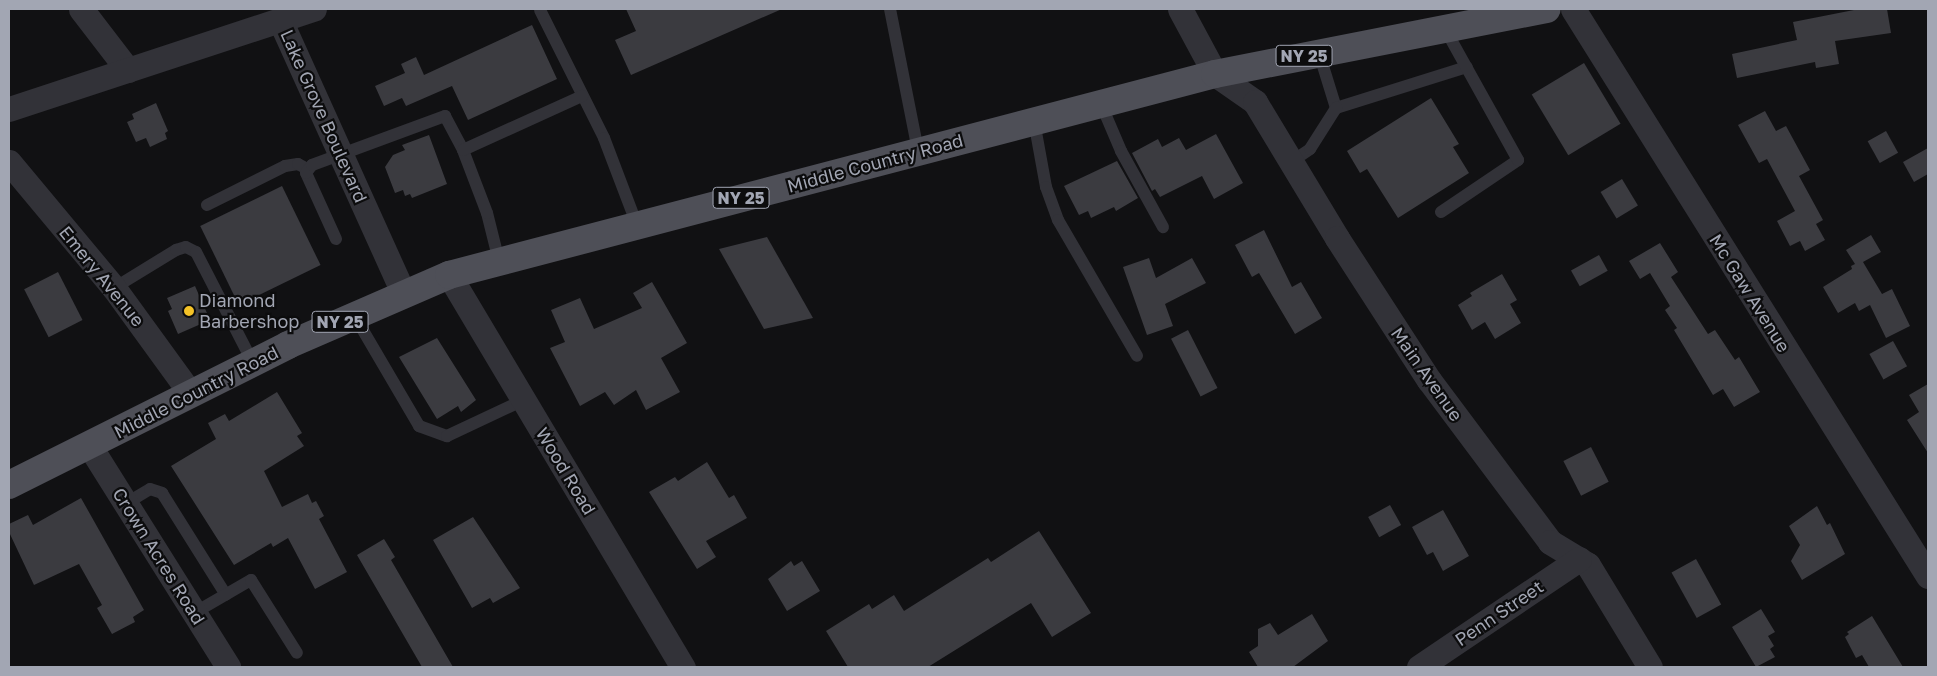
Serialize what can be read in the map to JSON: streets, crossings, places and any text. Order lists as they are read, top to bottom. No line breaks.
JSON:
{"streets":{"main road":["NY 25","Middle Country Road"],"street":["Lake Grove Boulevard","Emery Avenue","Mc Gaw Avenue","Main Avenue","Wood Road","Crown Acres Road","Penn Street"]},"crossings":[["Lake Grove Boulevard","Middle Country Road"],["Middle Country Road","Emery Avenue"],["Middle Country Road","Main Avenue"],["Middle Country Road","Wood Road"],["Middle Country Road","Crown Acres Road"],["Main Avenue","Penn Street"]],"places":["Diamond Barbershop"]}
